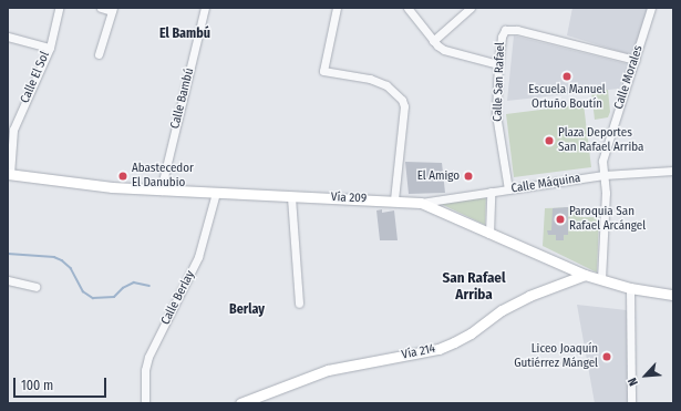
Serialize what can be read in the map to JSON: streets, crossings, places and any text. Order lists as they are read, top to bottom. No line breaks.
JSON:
{"streets":{"main road":["Vía 209","Vía 214"],"street":["Calle El Sol","Calle Morales","Calle San Rafael","Calle Bambú","Calle Máquina","Calle Berlay"]},"crossings":[["Calle El Sol","Vía 209"],["Calle Morales","Calle San Rafael"],["Calle Morales","Calle Máquina"],["Calle Morales","Vía 209"],["Calle San Rafael","Calle Máquina"],["Calle Bambú","Vía 209"],["Calle Máquina","Vía 209"],["Vía 209","Calle Berlay"],["Vía 209","Vía 214"]],"districts":["El Bambú","San Rafael Arriba","Berlay"],"places":["Escuela Manuel Ortuño Boutín","Plaza Deportes San Rafael Arriba","Abastecedor El Danubio","El Amigo","Paroquia San Rafael Arcángel","Liceo Joaquín Gutiérrez Mángel"],"scale_bar":"100 m","north":"bottom left"}
